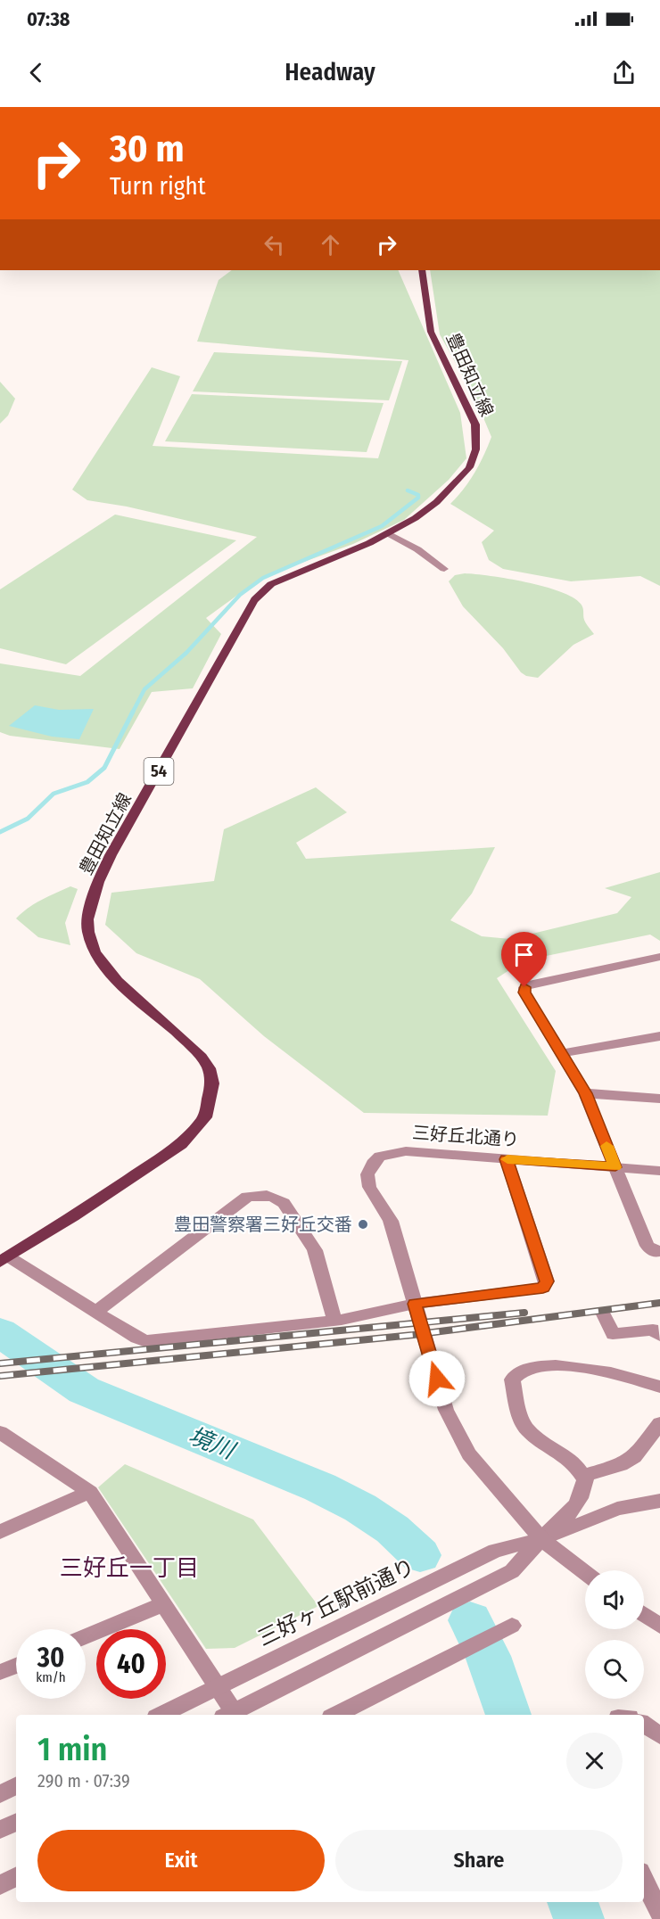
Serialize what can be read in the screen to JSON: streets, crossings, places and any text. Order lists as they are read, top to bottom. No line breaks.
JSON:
{"streets":{"main road":["豊田知立線","54"],"street":["三好丘北通り","三好ヶ丘駅前通り"]},"crossings":[["三好丘北通り","三好ヶ丘駅前通り"]],"districts":["三好丘一丁目"],"water":["境川"],"places":["豊田警察署三好丘交番"],"page":{"status":"07:38","header":"Headway","turn":["30 m","Turn right"],"speed":"30 km/h","limit":"40","heading":["1 min","290 m · 07:39"],"buttons":["Exit","Share"]}}
